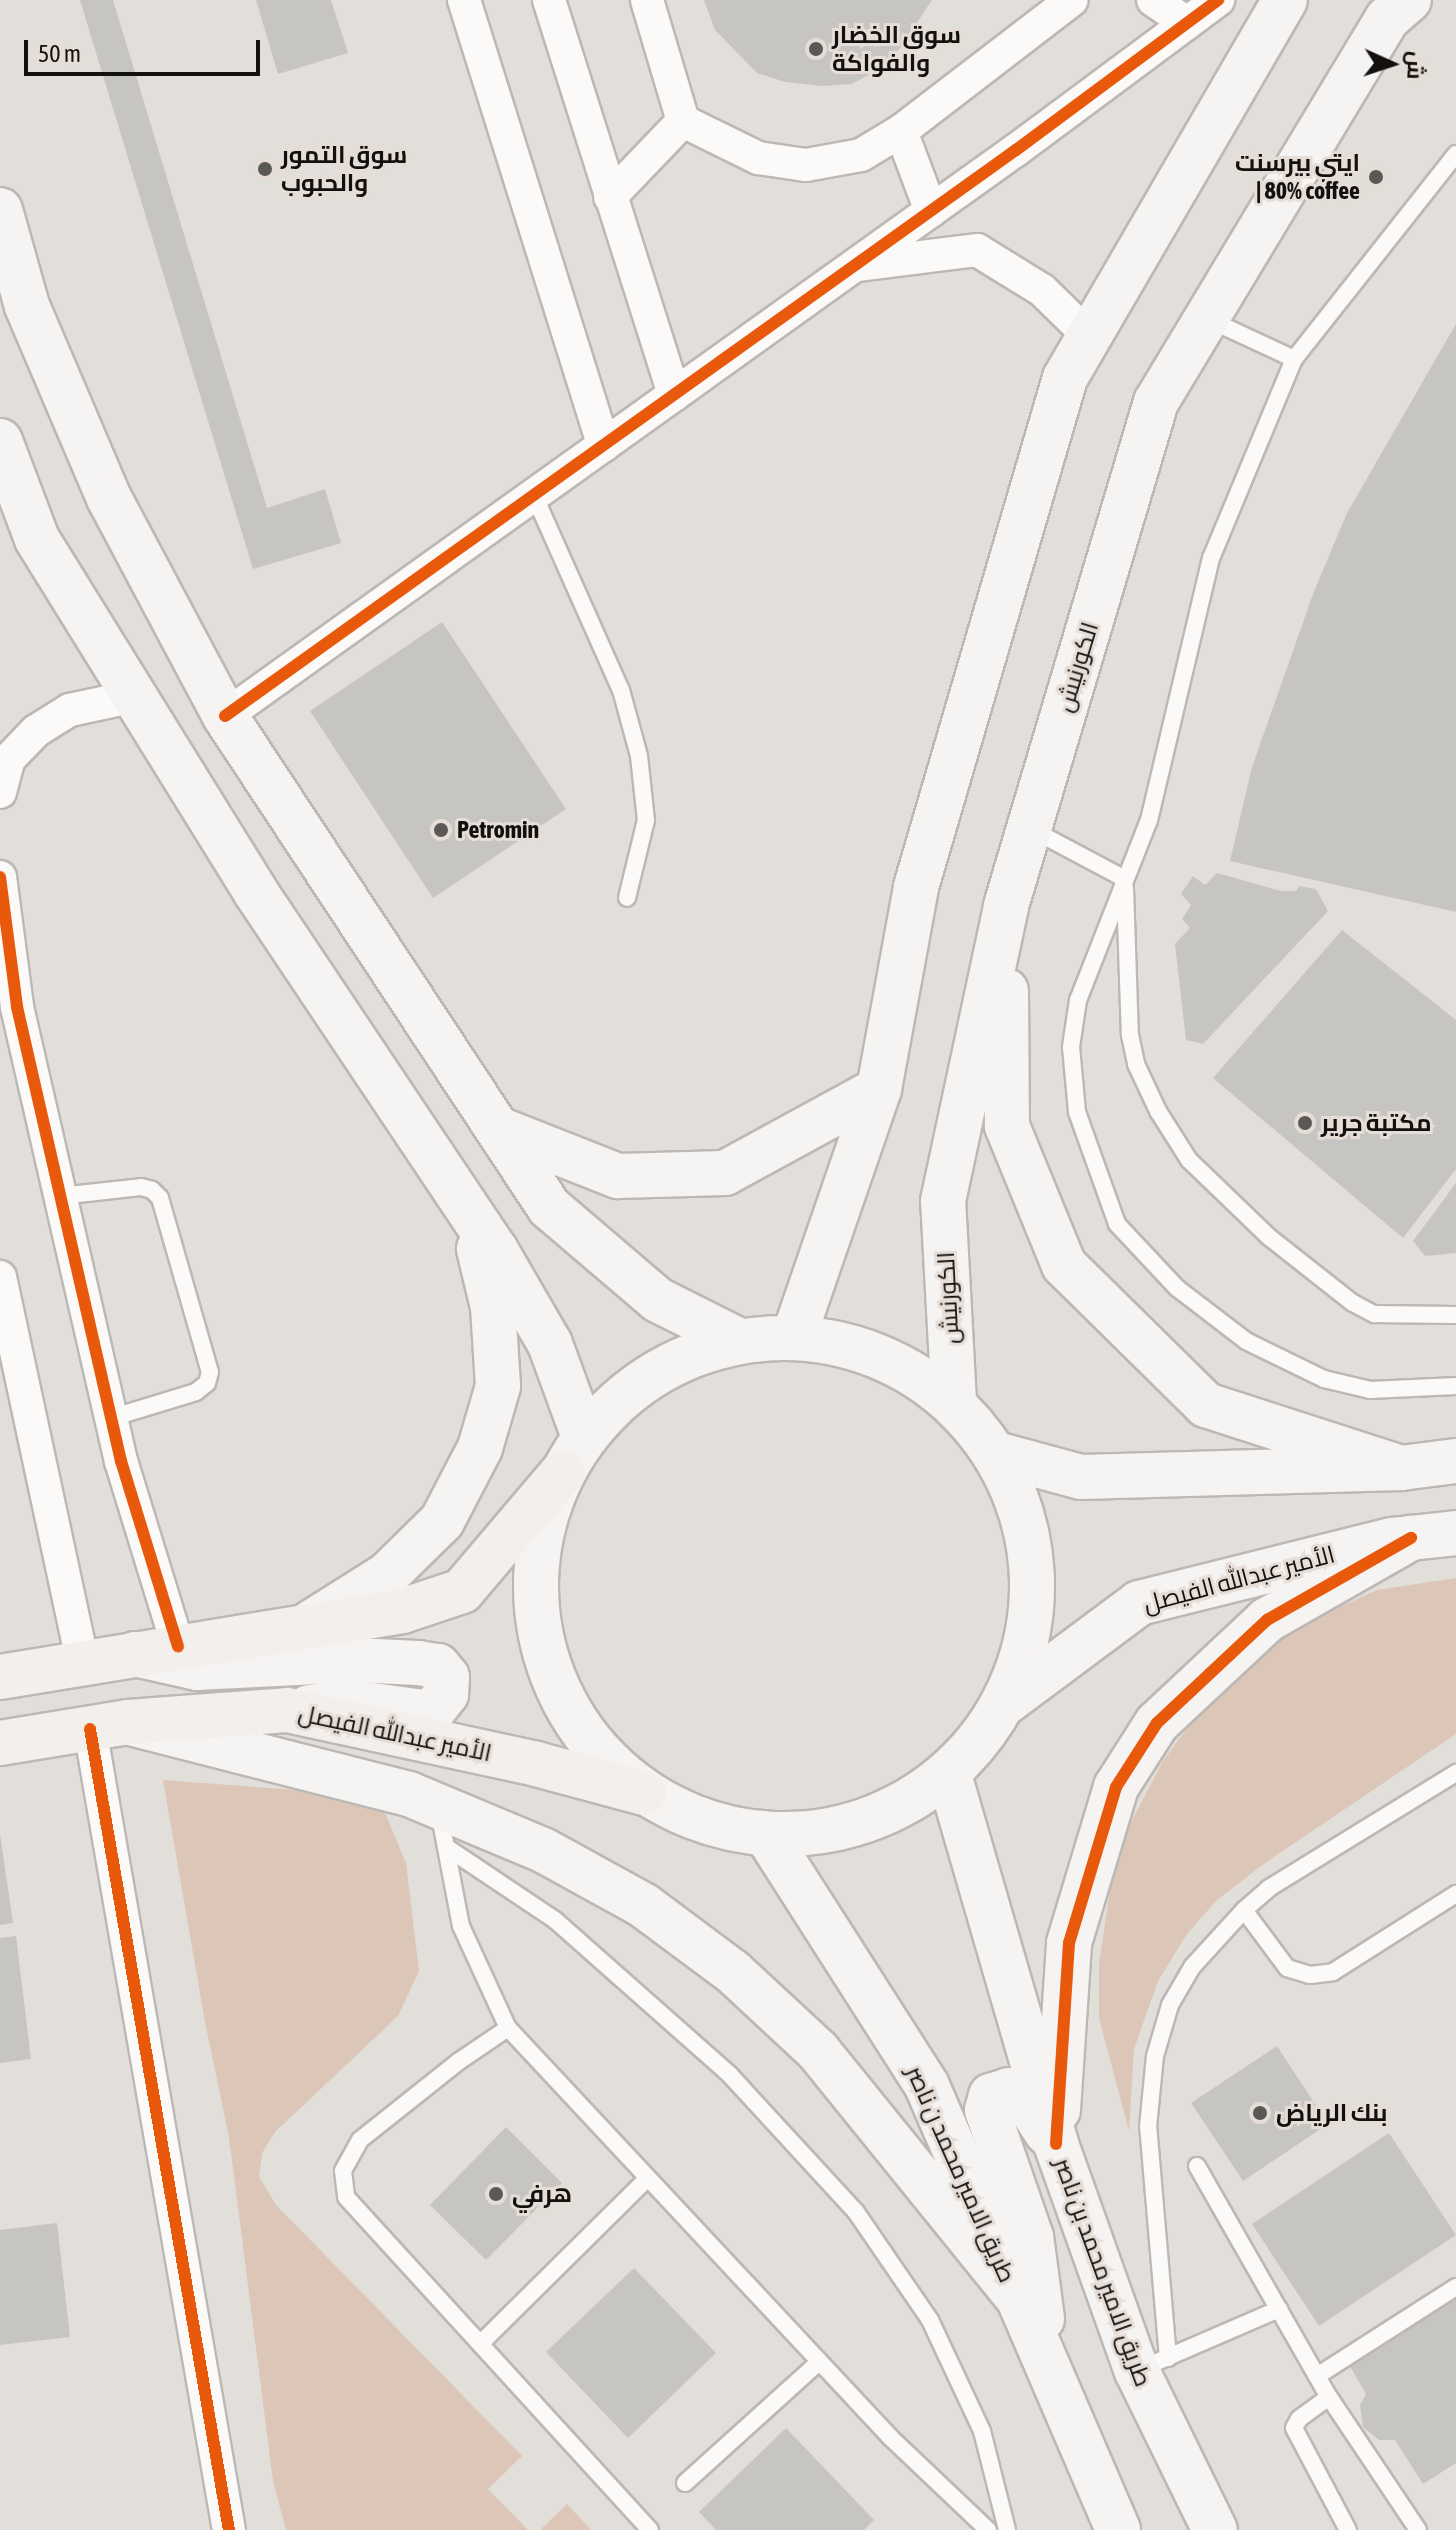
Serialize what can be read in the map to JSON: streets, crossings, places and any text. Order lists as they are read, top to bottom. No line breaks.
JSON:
{"streets":{"main road":["الكورنيش","الأمير عبدالله الفيصل","طريق الامير محمد ن ناصر","طريق الامير محمد بن ناصر"]},"places":["سوق الخضار والفواكة","سوق التمور والحبوب","ايتي بيرسنت | 80% coffee","Petromin","مكتبة جرير","بنك الرياض","هرفي"],"scale_bar":"50 m","north":"right"}
